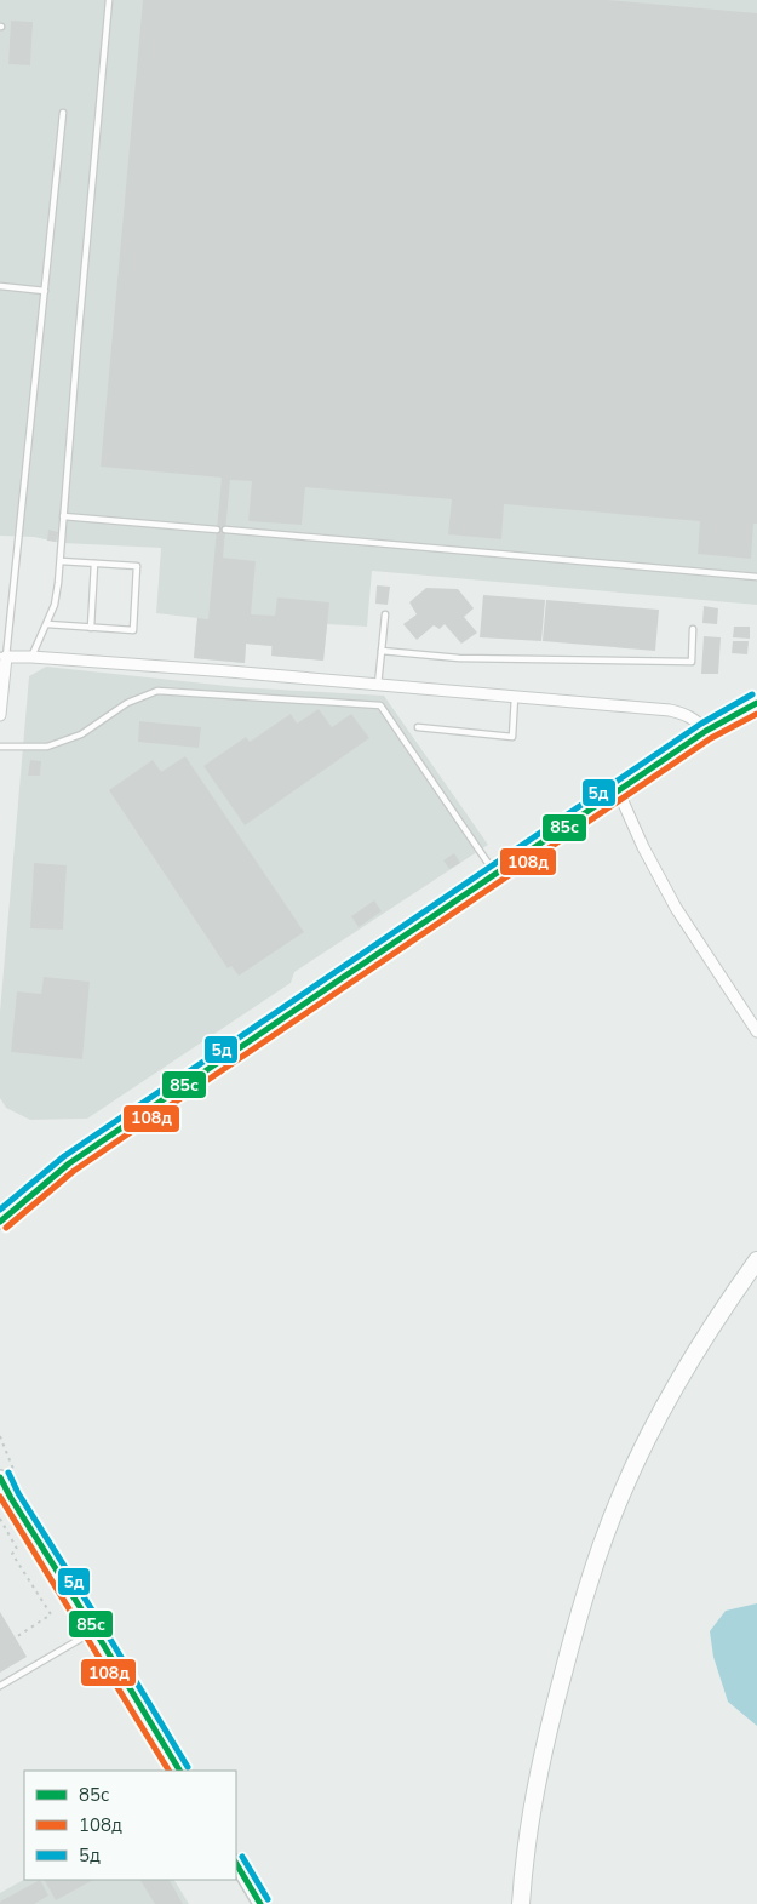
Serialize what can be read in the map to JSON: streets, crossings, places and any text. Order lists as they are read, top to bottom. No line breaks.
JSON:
{"lines":["transit line 5д","transit line 85с","transit line 108д"],"legend":["85с","108д","5д"]}
